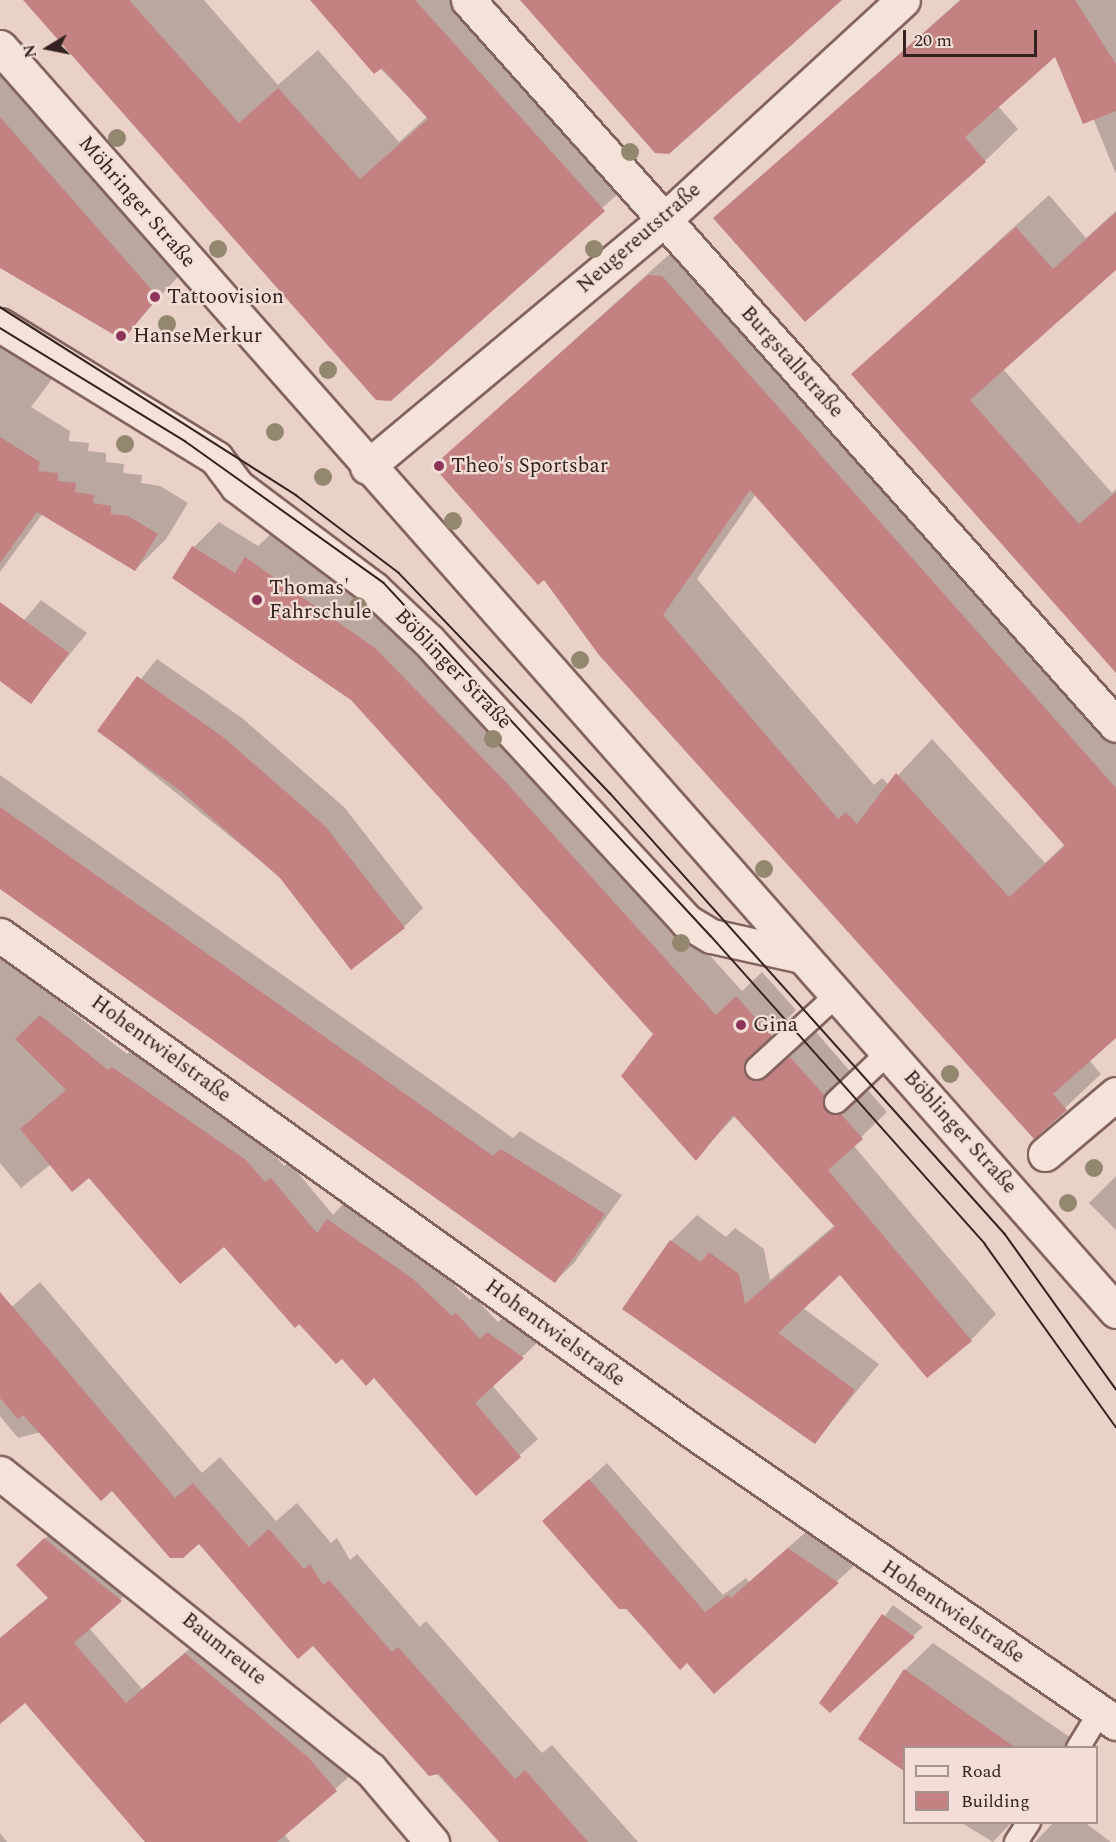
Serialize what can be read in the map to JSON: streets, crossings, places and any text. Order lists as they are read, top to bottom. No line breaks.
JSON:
{"streets":{"street":["Möhringer Straße","Neugereutstraße","Burgstallstraße","Böblinger Straße","Hohentwielstraße","Baumreute"]},"crossings":[["Möhringer Straße","Neugereutstraße"],["Möhringer Straße","Böblinger Straße"],["Neugereutstraße","Burgstallstraße"],["Neugereutstraße","Böblinger Straße"]],"places":["Tattoovision","HanseMerkur","Theo's Sportsbar","Thomas' Fahrschule","Gina"],"legend":["Road","Building"],"scale_bar":"20 m","north":"left"}
